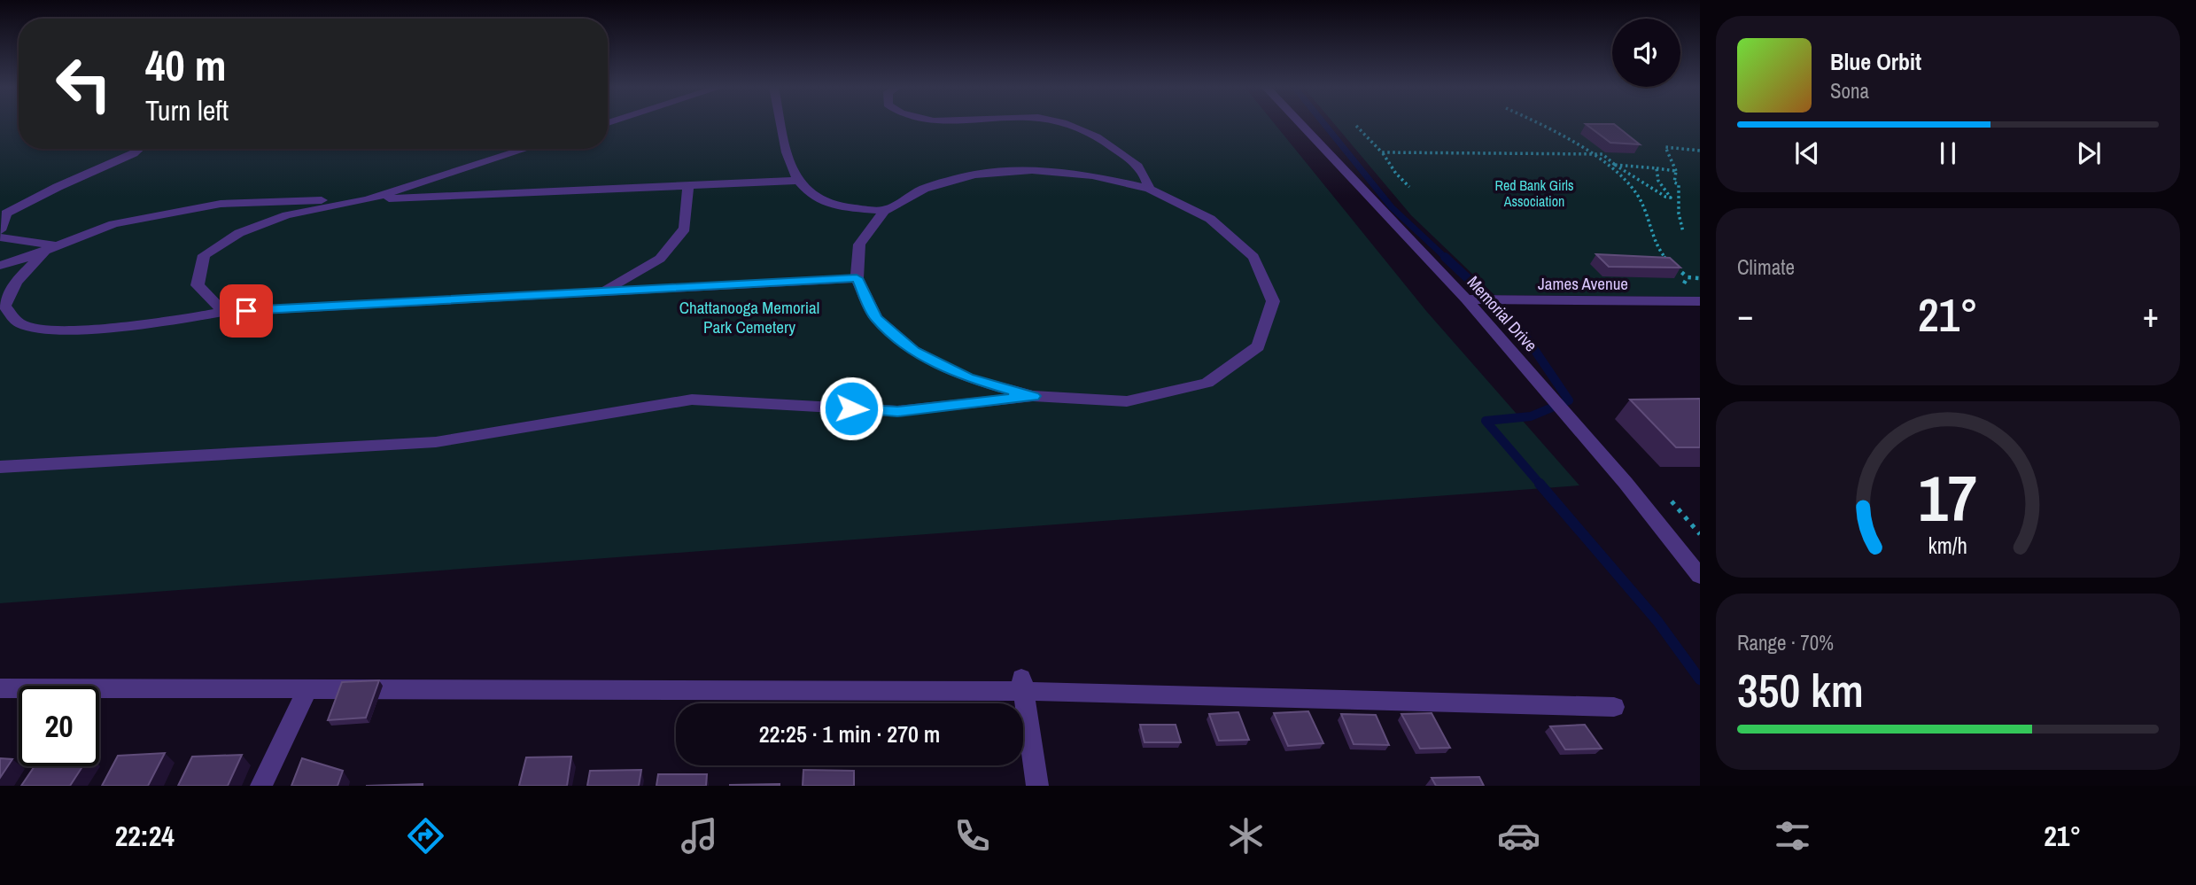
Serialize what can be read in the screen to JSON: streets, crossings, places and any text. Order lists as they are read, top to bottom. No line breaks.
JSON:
{"streets":{"street":["James Avenue","Memorial Drive"]},"crossings":[["James Avenue","Memorial Drive"]],"parks":["Red Bank Girls Association","Chattanooga Memorial Park Cemetery"],"page":{"turn":["40 m","Turn left"],"song":["Blue Orbit","Sona"],"tile":["Climate",["Range · 70%","350 km"]],"heat":["−","21°","+"],"limit":"20","trip":"22:25 · 1 min · 270 m","tabs":["22:24","21°"],"gauge":["17","km/h"]}}
